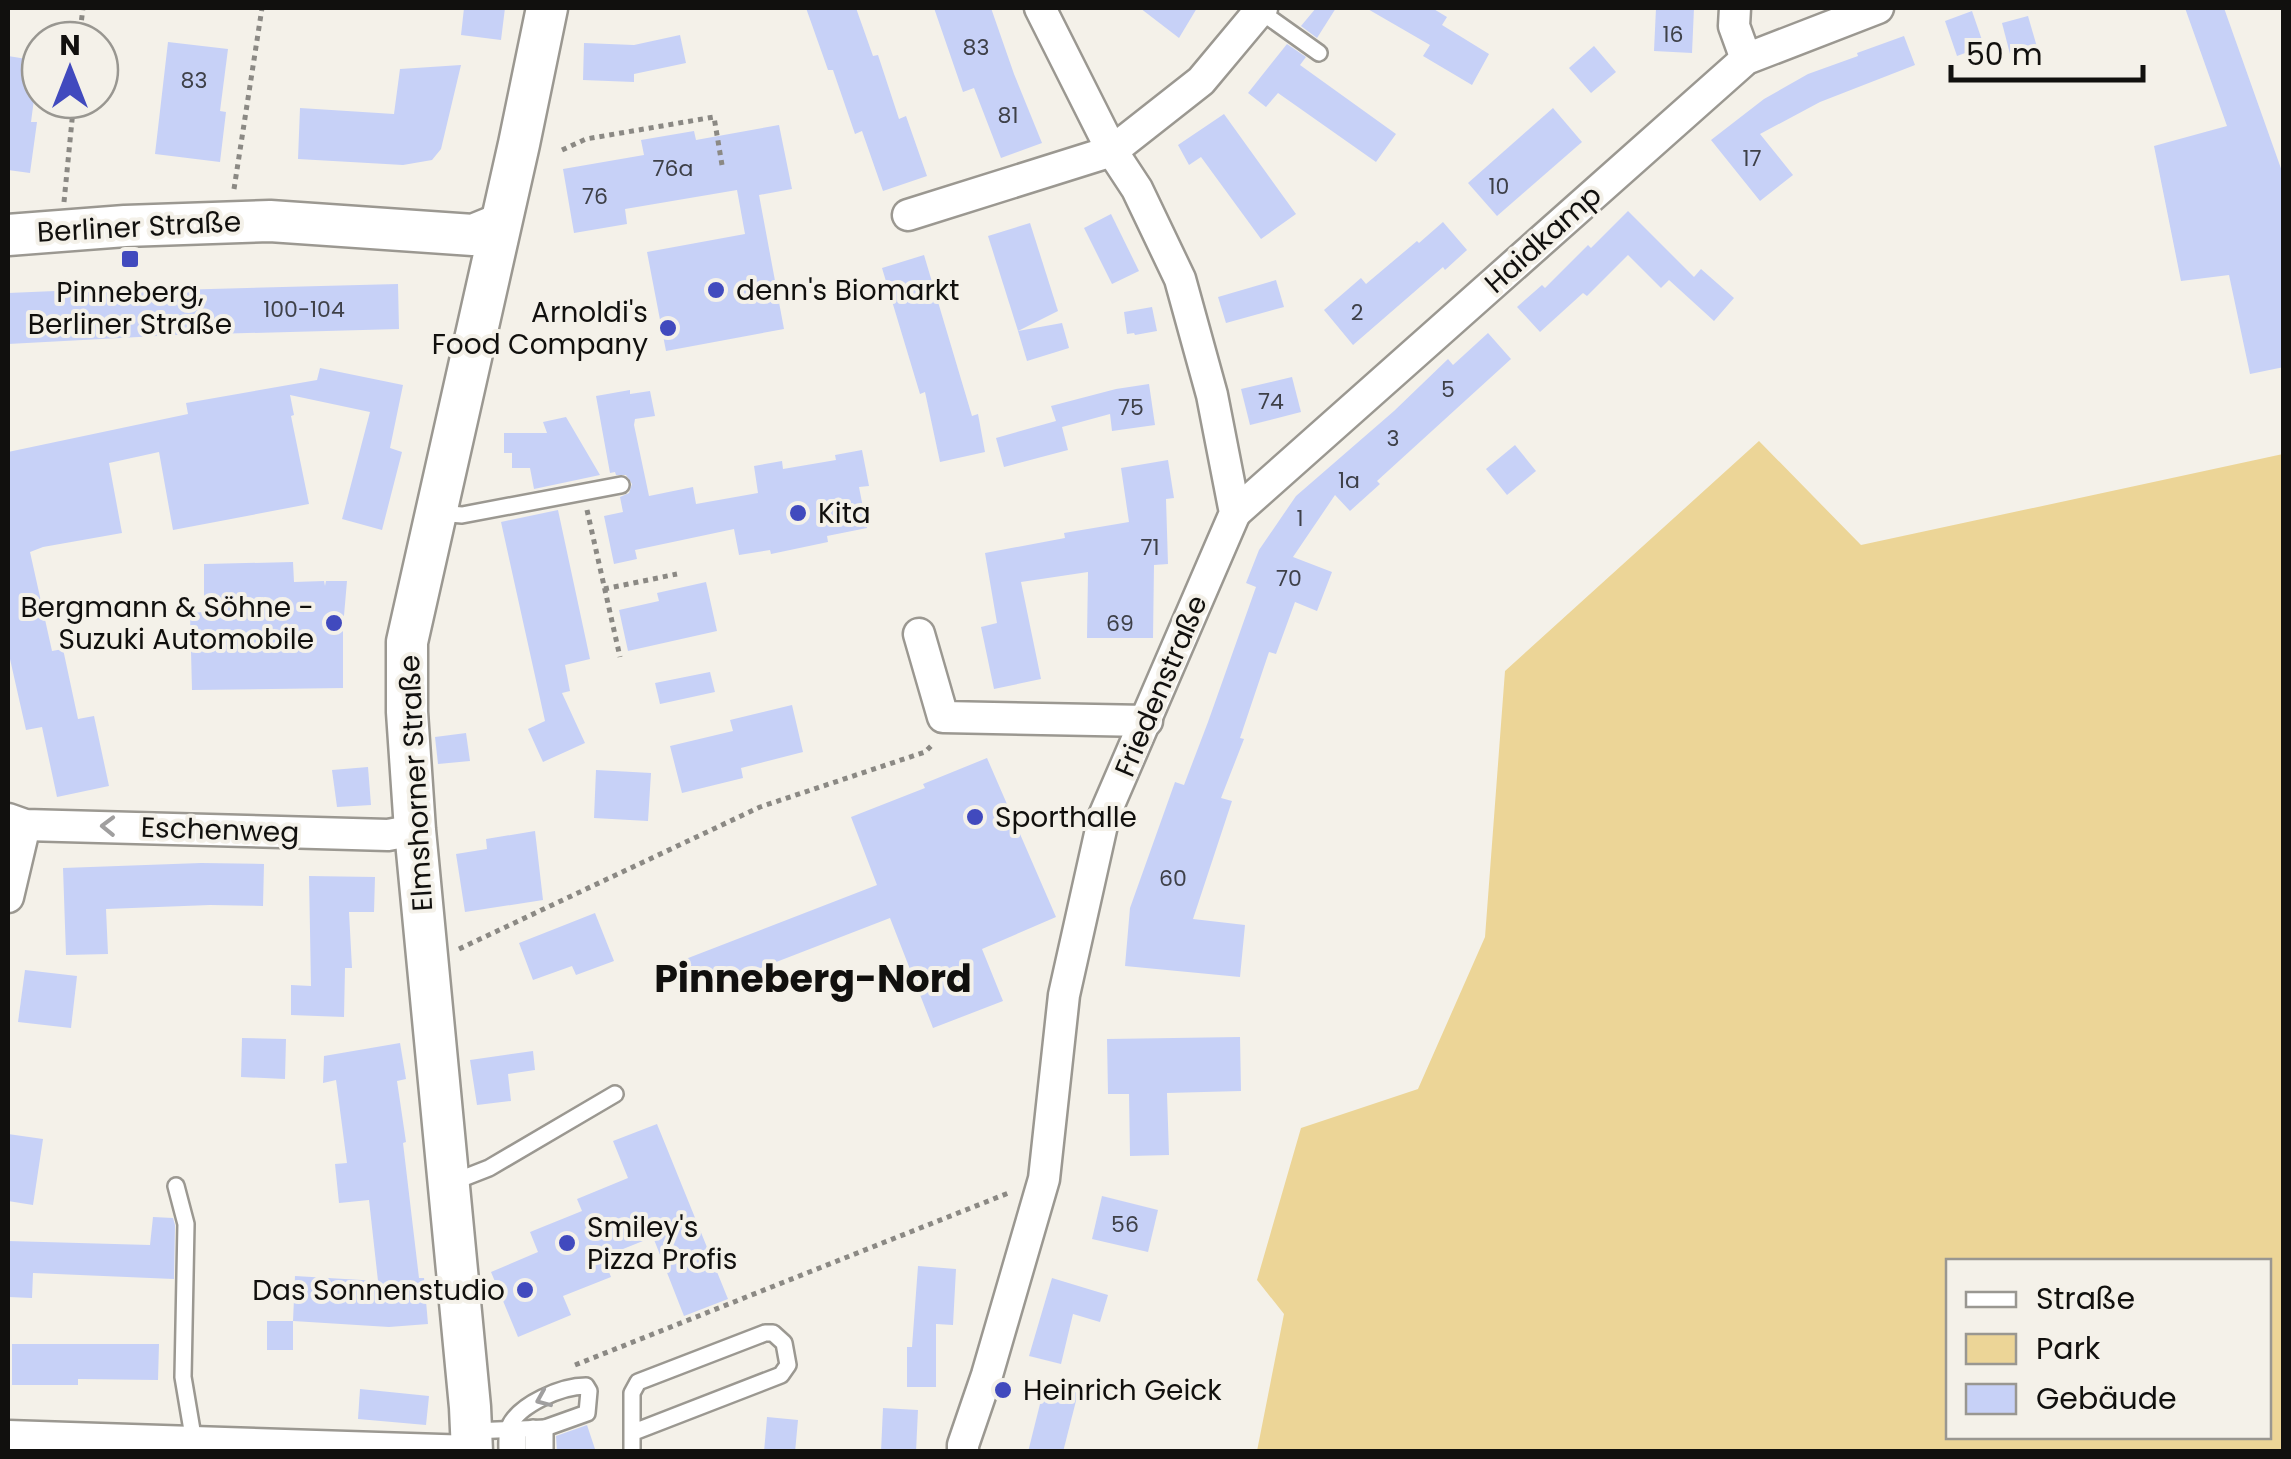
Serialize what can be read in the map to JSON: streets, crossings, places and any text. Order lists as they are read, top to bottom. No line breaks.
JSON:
{"streets":{"main road":["Berliner Straße","Elmshorner Straße"],"street":["Haidkamp","Friedenstraße","Eschenweg"]},"crossings":[["Berliner Straße","Elmshorner Straße"],["Haidkamp","Friedenstraße"],["Elmshorner Straße","Eschenweg"]],"one_way":["Eschenweg"],"districts":["Pinneberg-Nord"],"places":{"transit":["Pinneberg, Berliner Straße"],"other":["denn's Biomarkt","Arnoldi's Food Company","Kita","Bergmann & Söhne - Suzuki Automobile","Sporthalle","Smiley's Pizza Profis","Das Sonnenstudio","Heinrich Geick"]},"house_numbers":["16","83","83","81","17","76a","10","76","100-104","2","5","74","75","3","1a","1","71","70","69","60","56"],"legend":["Straße","Park","Gebäude"],"scale_bar":"50 m","north":"top"}
